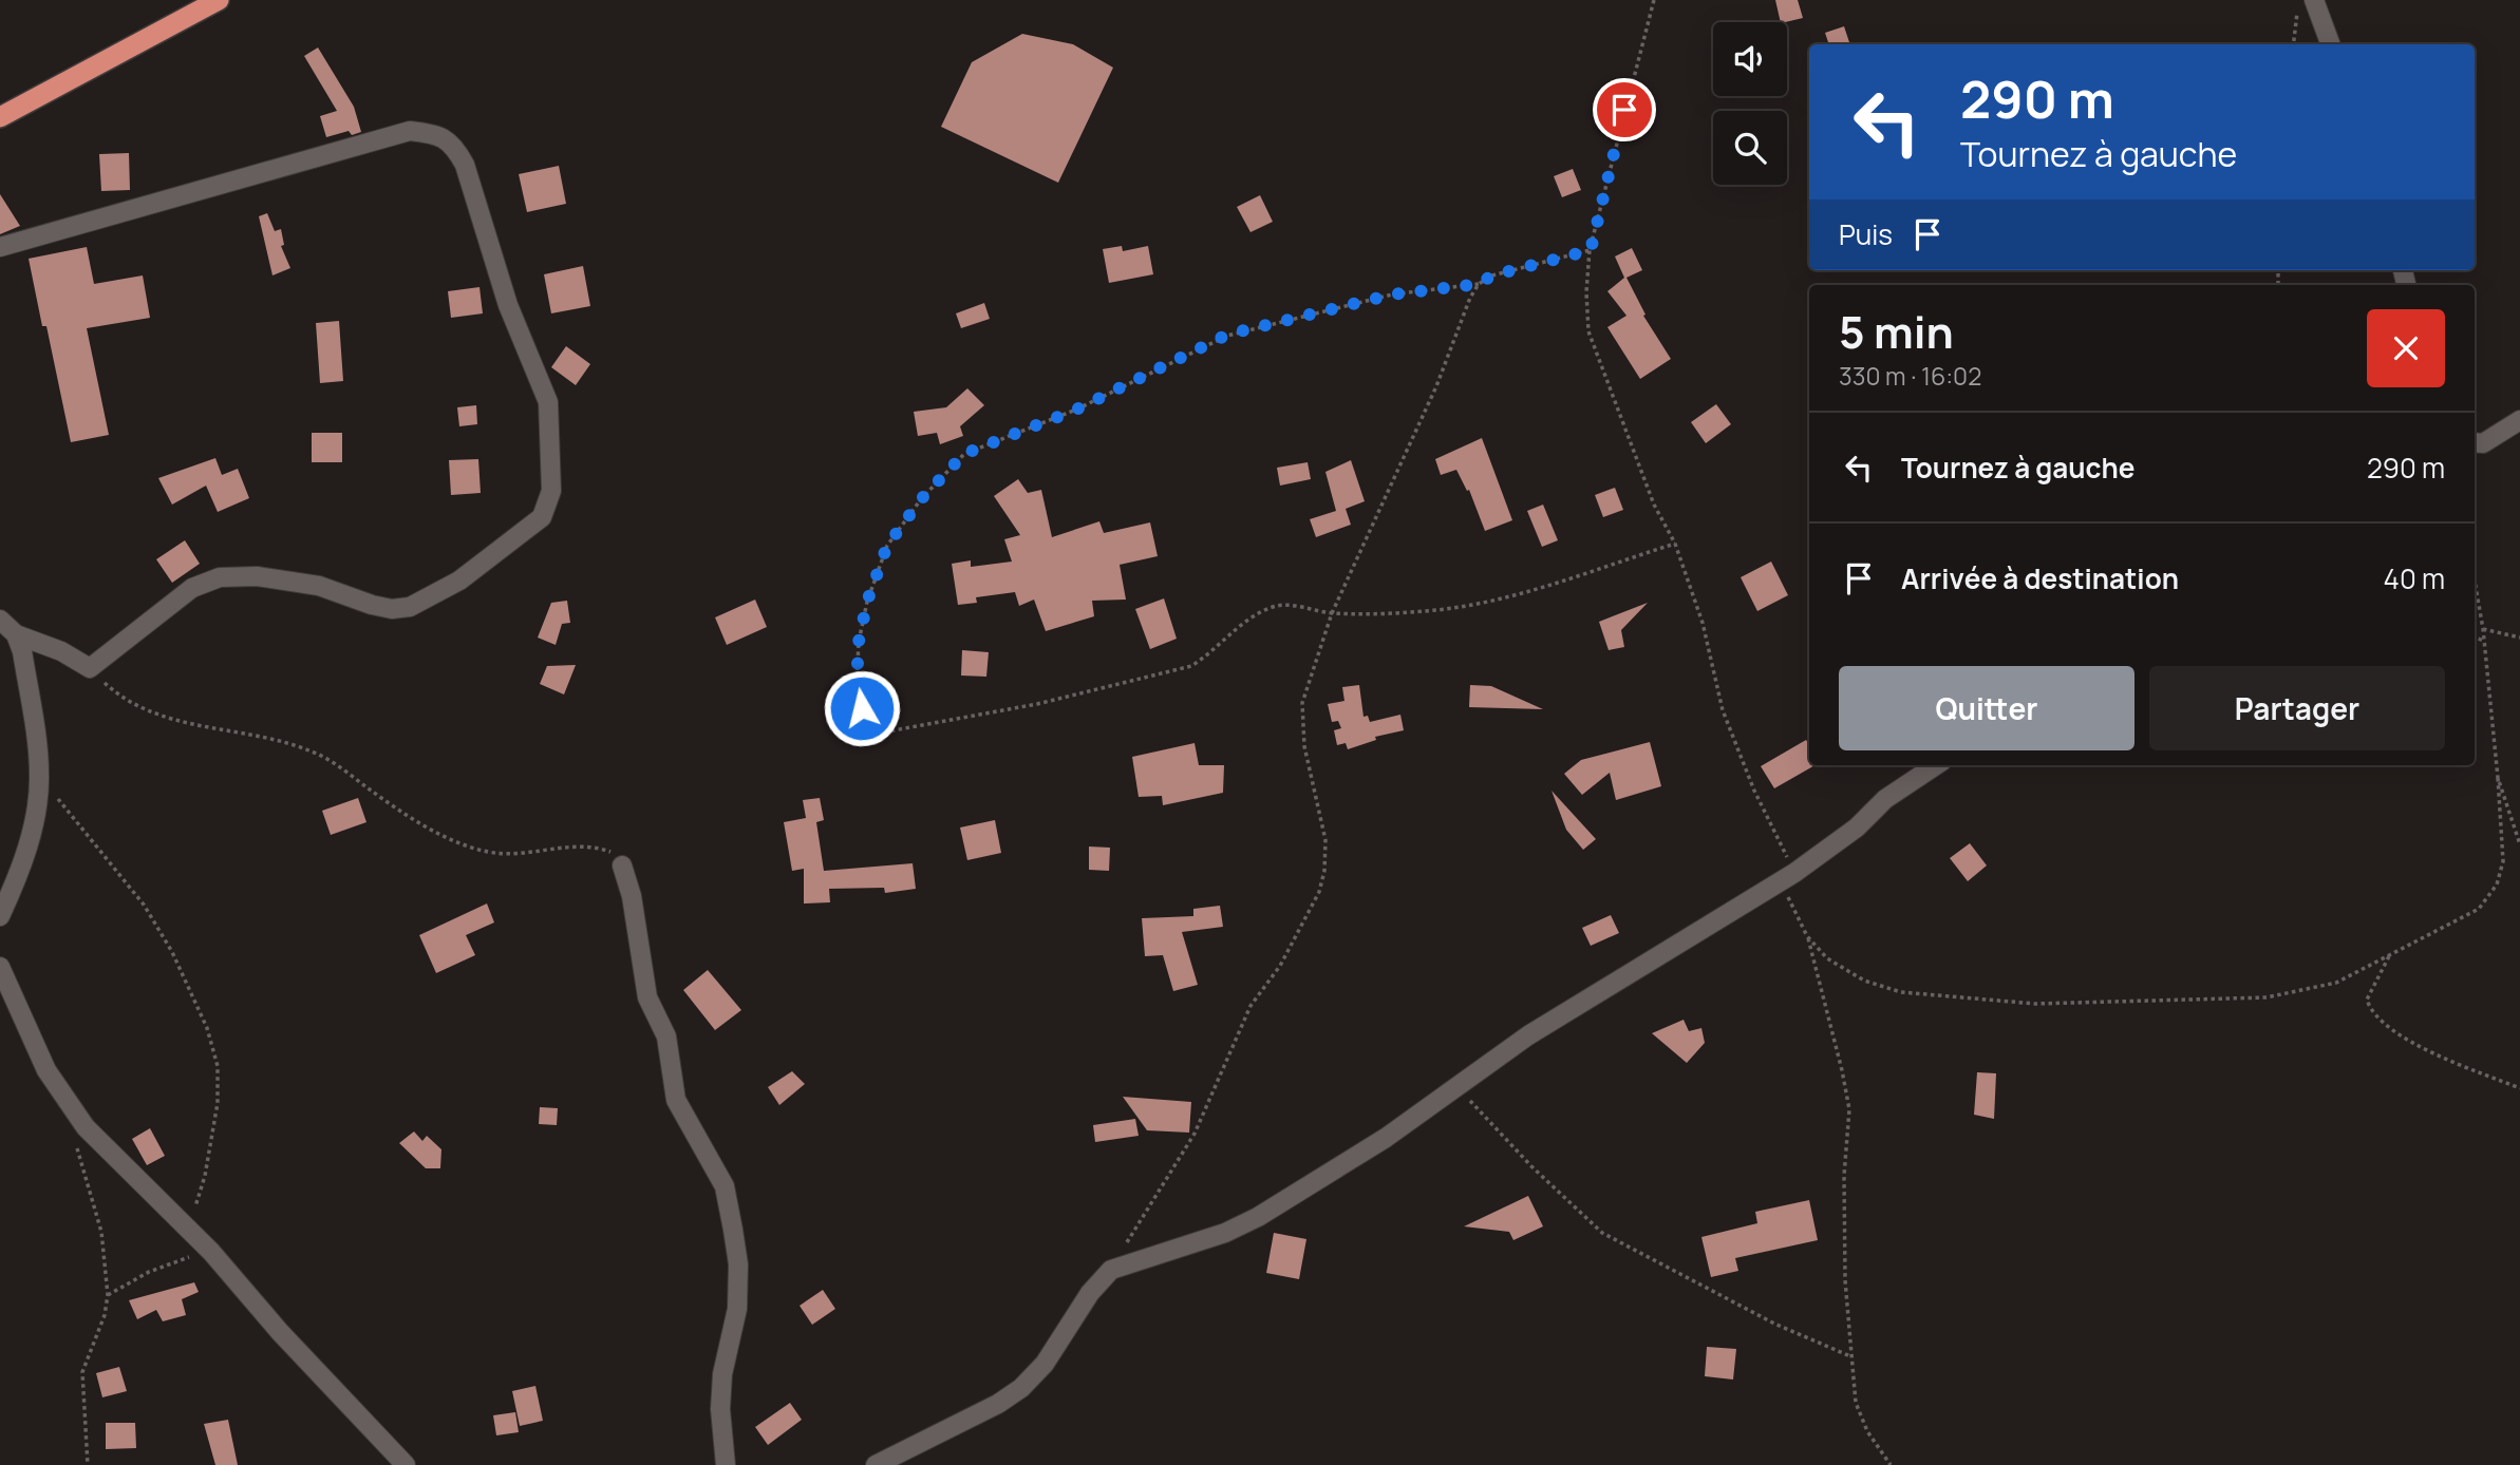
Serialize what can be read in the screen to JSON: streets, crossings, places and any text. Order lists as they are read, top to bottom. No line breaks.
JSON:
{"page":{"turn":["290 m","Tournez à gauche"],"then":"Puis","heading":["5 min","330 m · 16:02"],"list":[{"name":"Tournez à gauche","value":"290 m"},{"name":"Arrivée à destination","value":"40 m"}],"buttons":["Quitter","Partager"]}}
